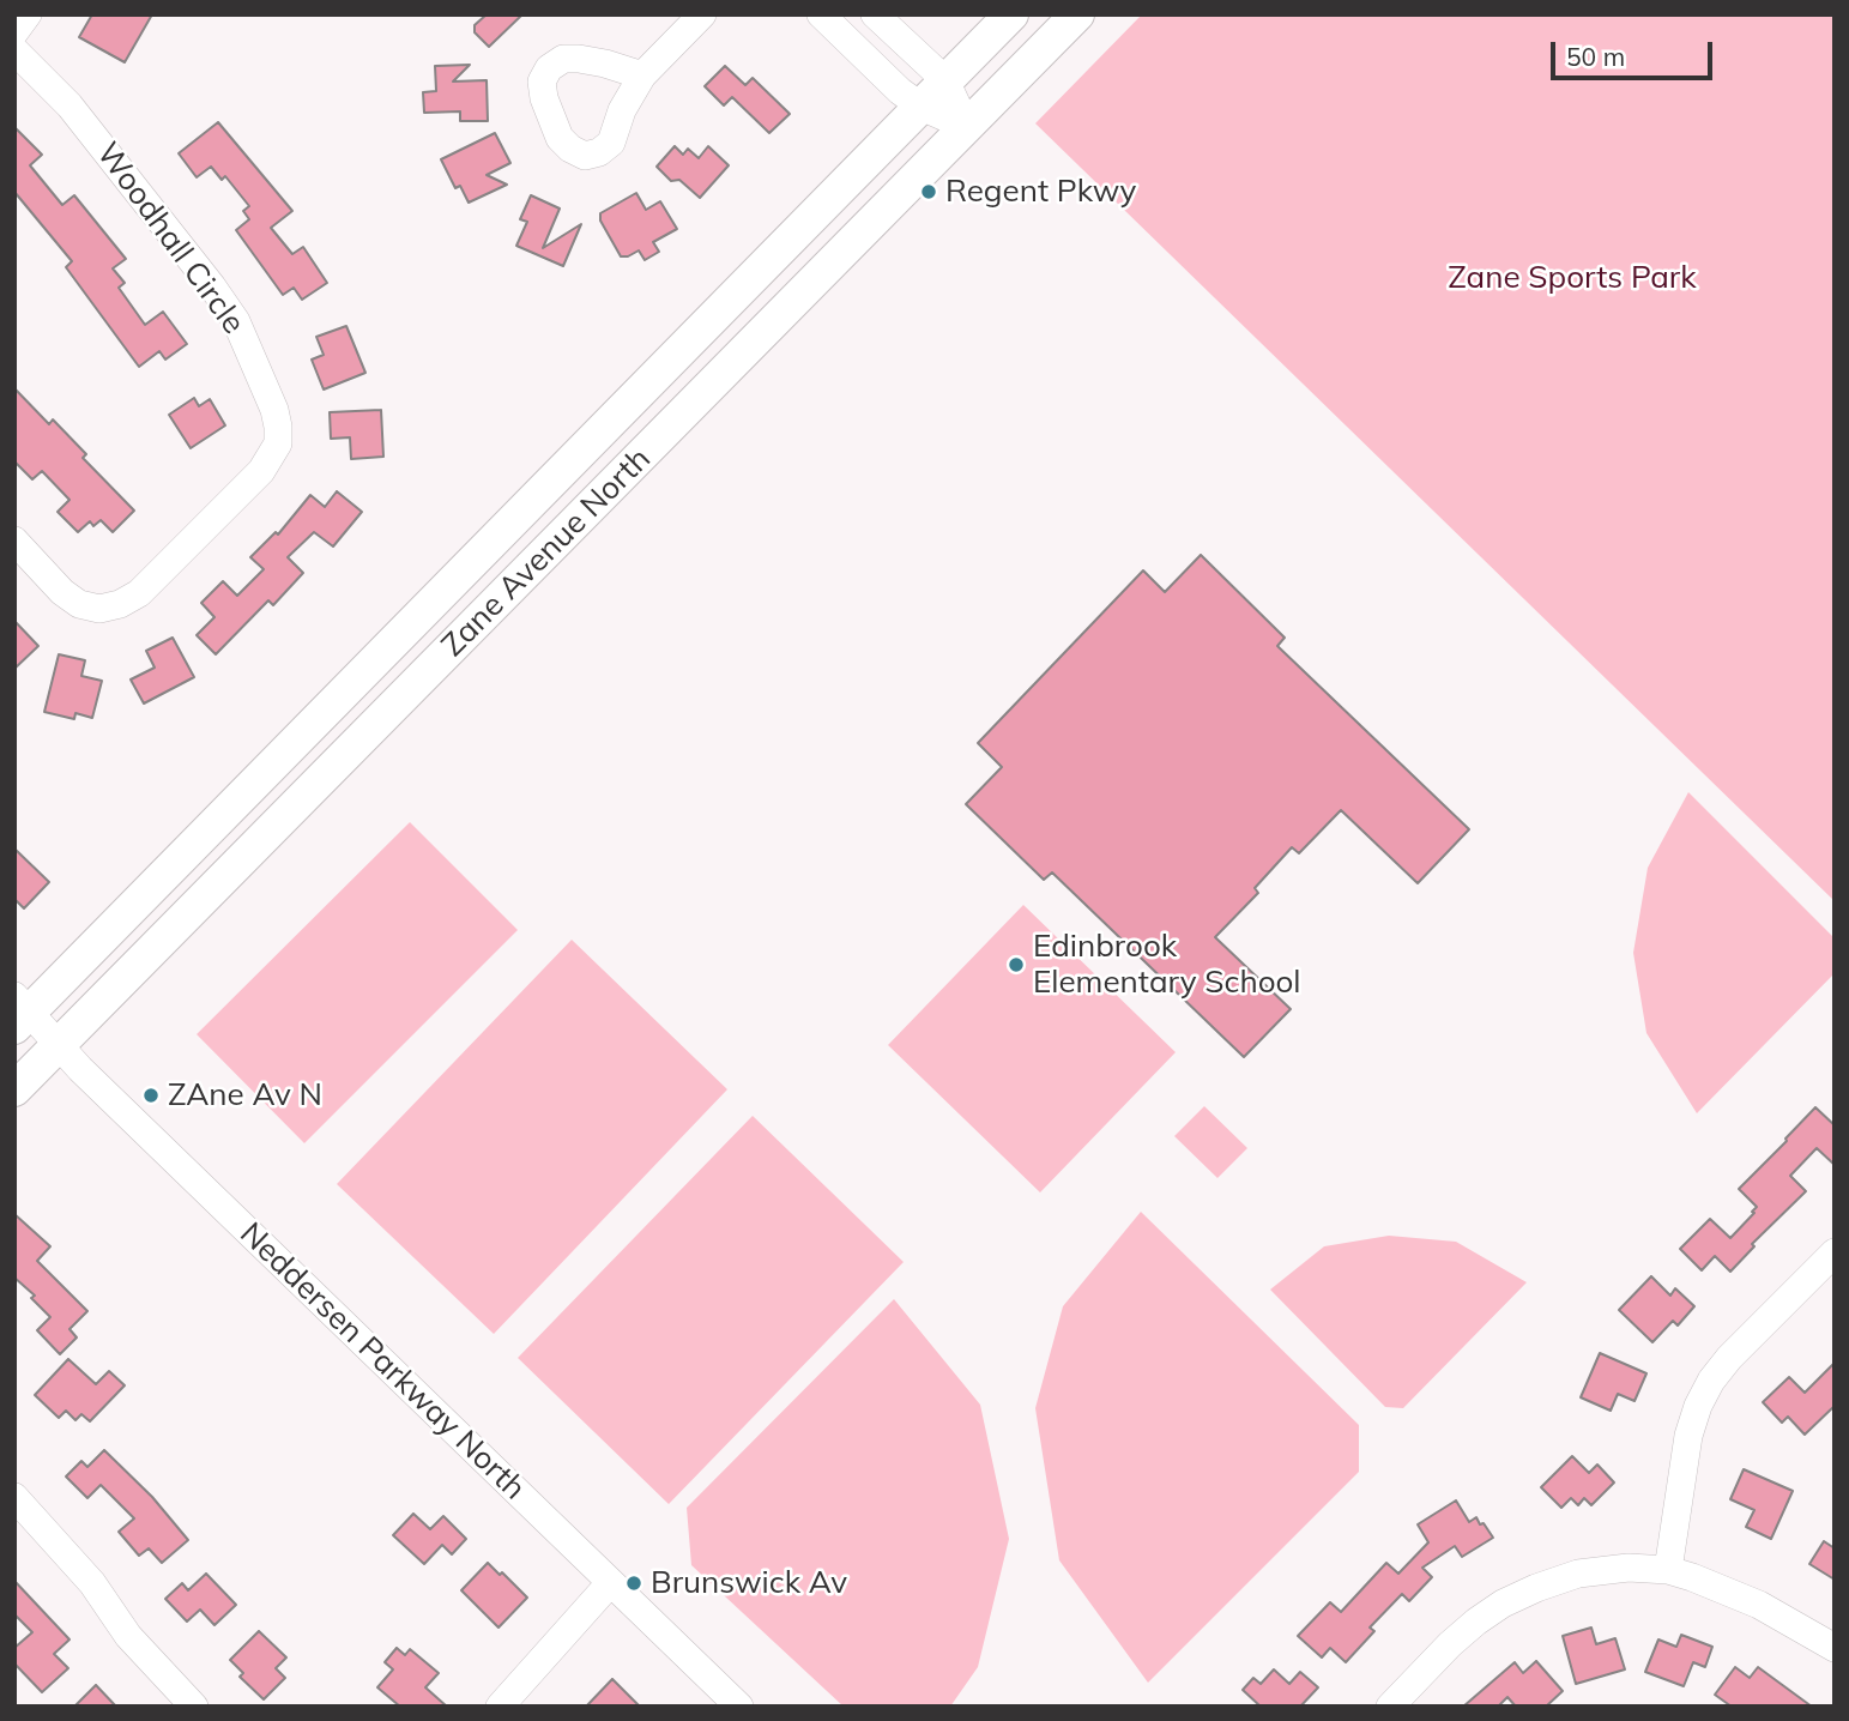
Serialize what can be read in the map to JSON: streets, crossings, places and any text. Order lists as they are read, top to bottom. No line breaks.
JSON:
{"streets":{"main road":["Zane Avenue North"],"street":["Woodhall Circle","Neddersen Parkway North"]},"crossings":[["Zane Avenue North","Neddersen Parkway North"]],"parks":["Zane Sports Park"],"places":["Regent Pkwy","Edinbrook Elementary School","ZAne Av N","Brunswick Av"],"scale_bar":"50 m"}
